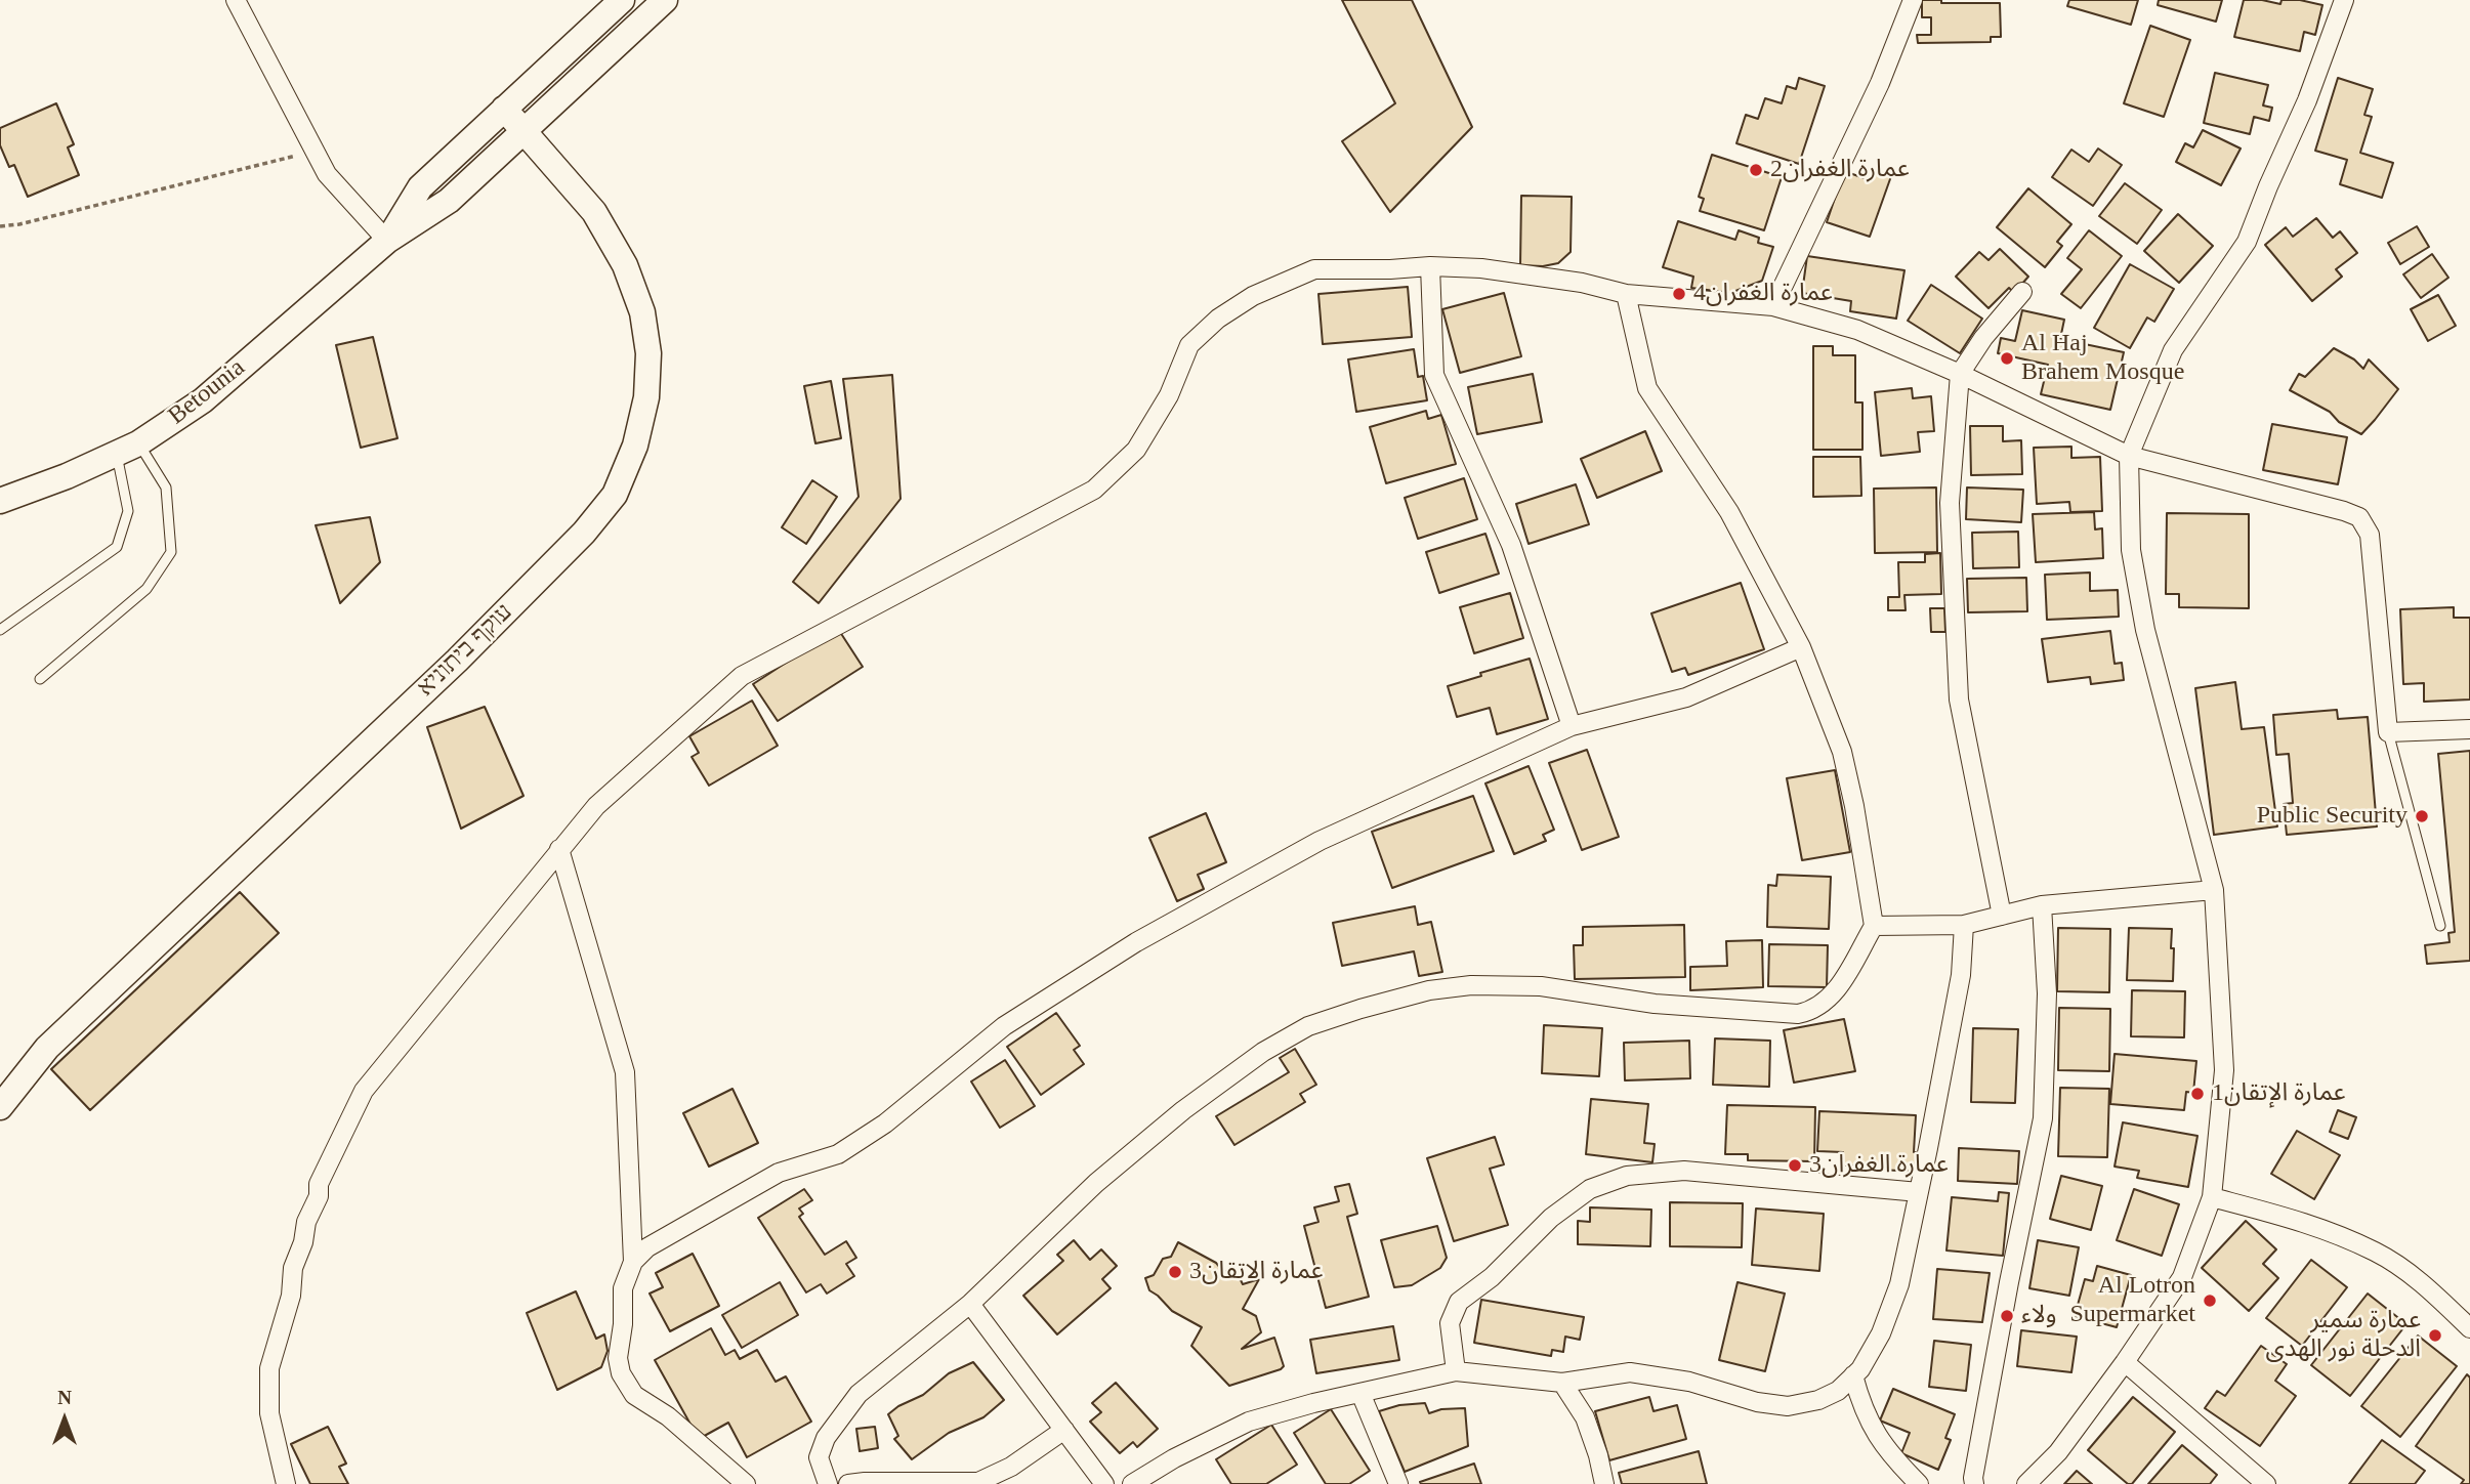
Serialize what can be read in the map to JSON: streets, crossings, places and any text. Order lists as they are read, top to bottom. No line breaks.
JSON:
{"streets":{"street":["Betounia","עוקף ביתוניא"]},"places":["عمارة الغفران2","عمارة الغفران4","Al Haj Brahem Mosque","Public Security","عمارة الإتقان1","عمارة الغفران3","عمارة الاتقان3","Al Lotron Supermarket","ولاء","عمارة سمير الدحلة نور الهدى"],"north":"top"}
